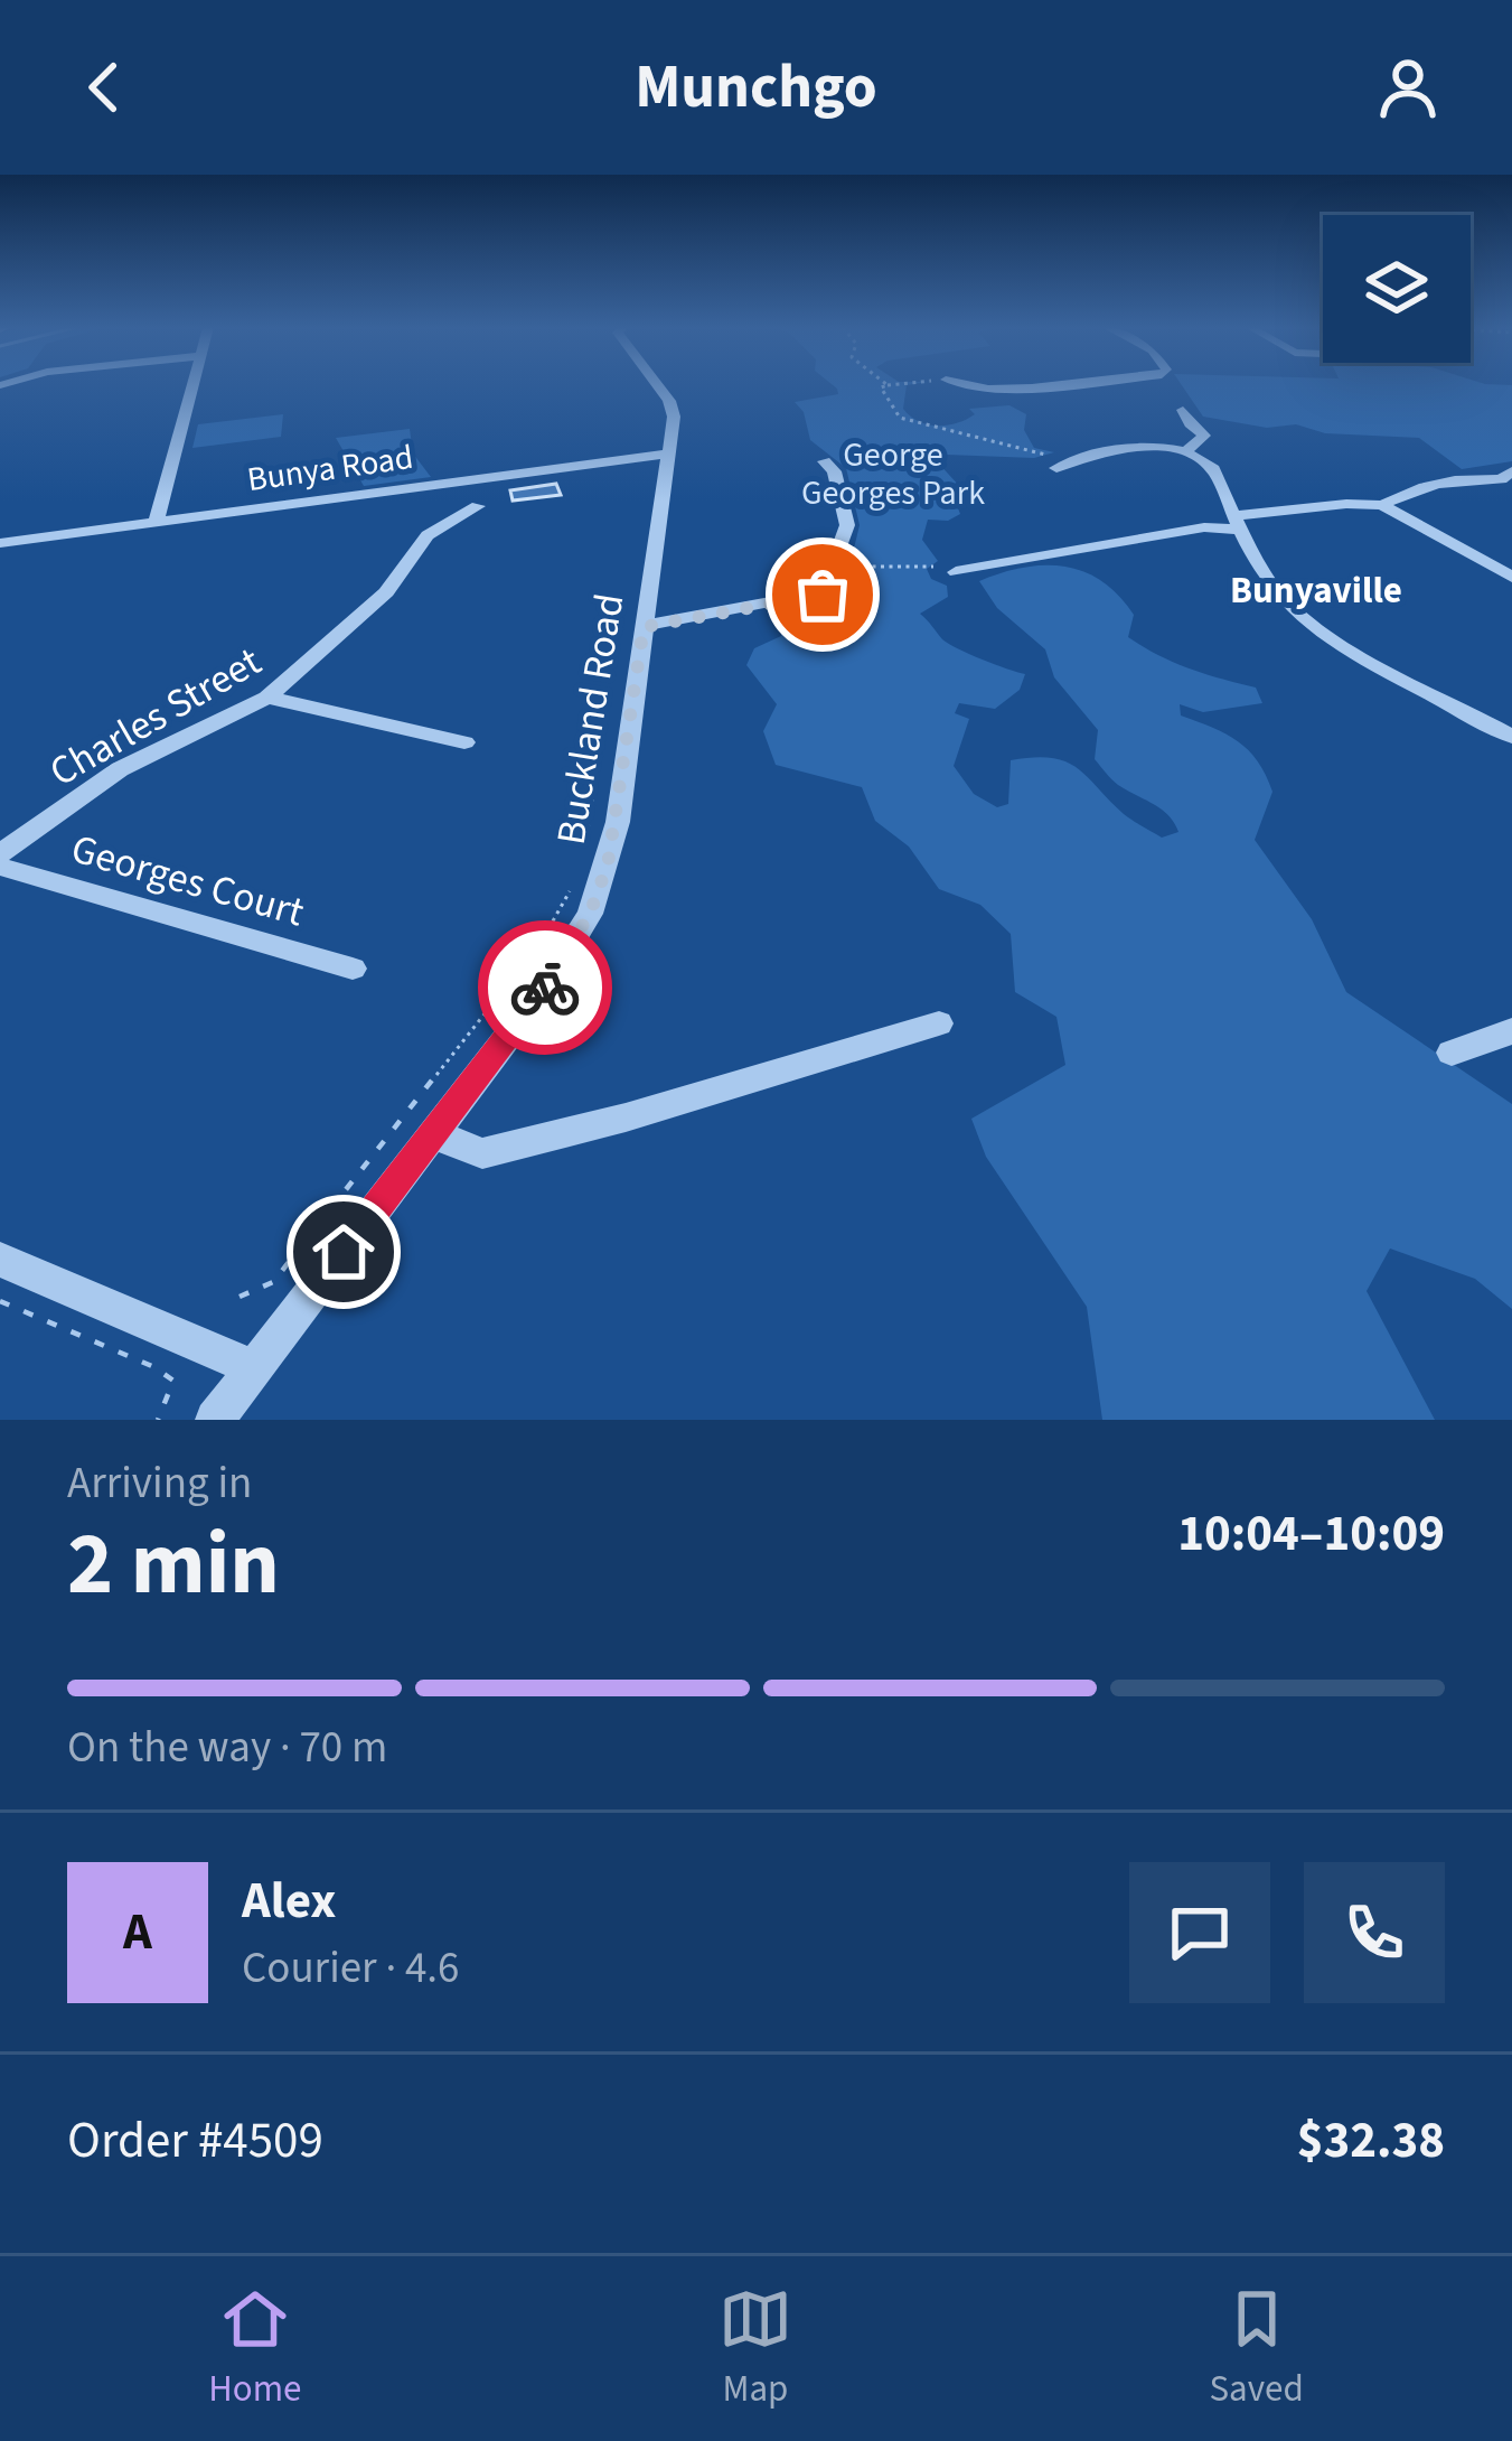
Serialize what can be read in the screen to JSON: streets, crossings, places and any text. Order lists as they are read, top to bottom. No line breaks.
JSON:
{"streets":{"street":["Bunya Road","Charles Street","Buckland Road","Georges Court"]},"crossings":[["Bunya Road","Buckland Road"]],"districts":["Bunyaville"],"parks":["George Georges Park"],"page":{"header":"Munchgo","heading":["2 min","Arriving in","10:04–10:09"],"panel":["Alex","Courier · 4.6","Order #4509","$32.38"],"bar":"On the way · 70 m","round":"A","tabs":["Home","Map","Saved"]}}
